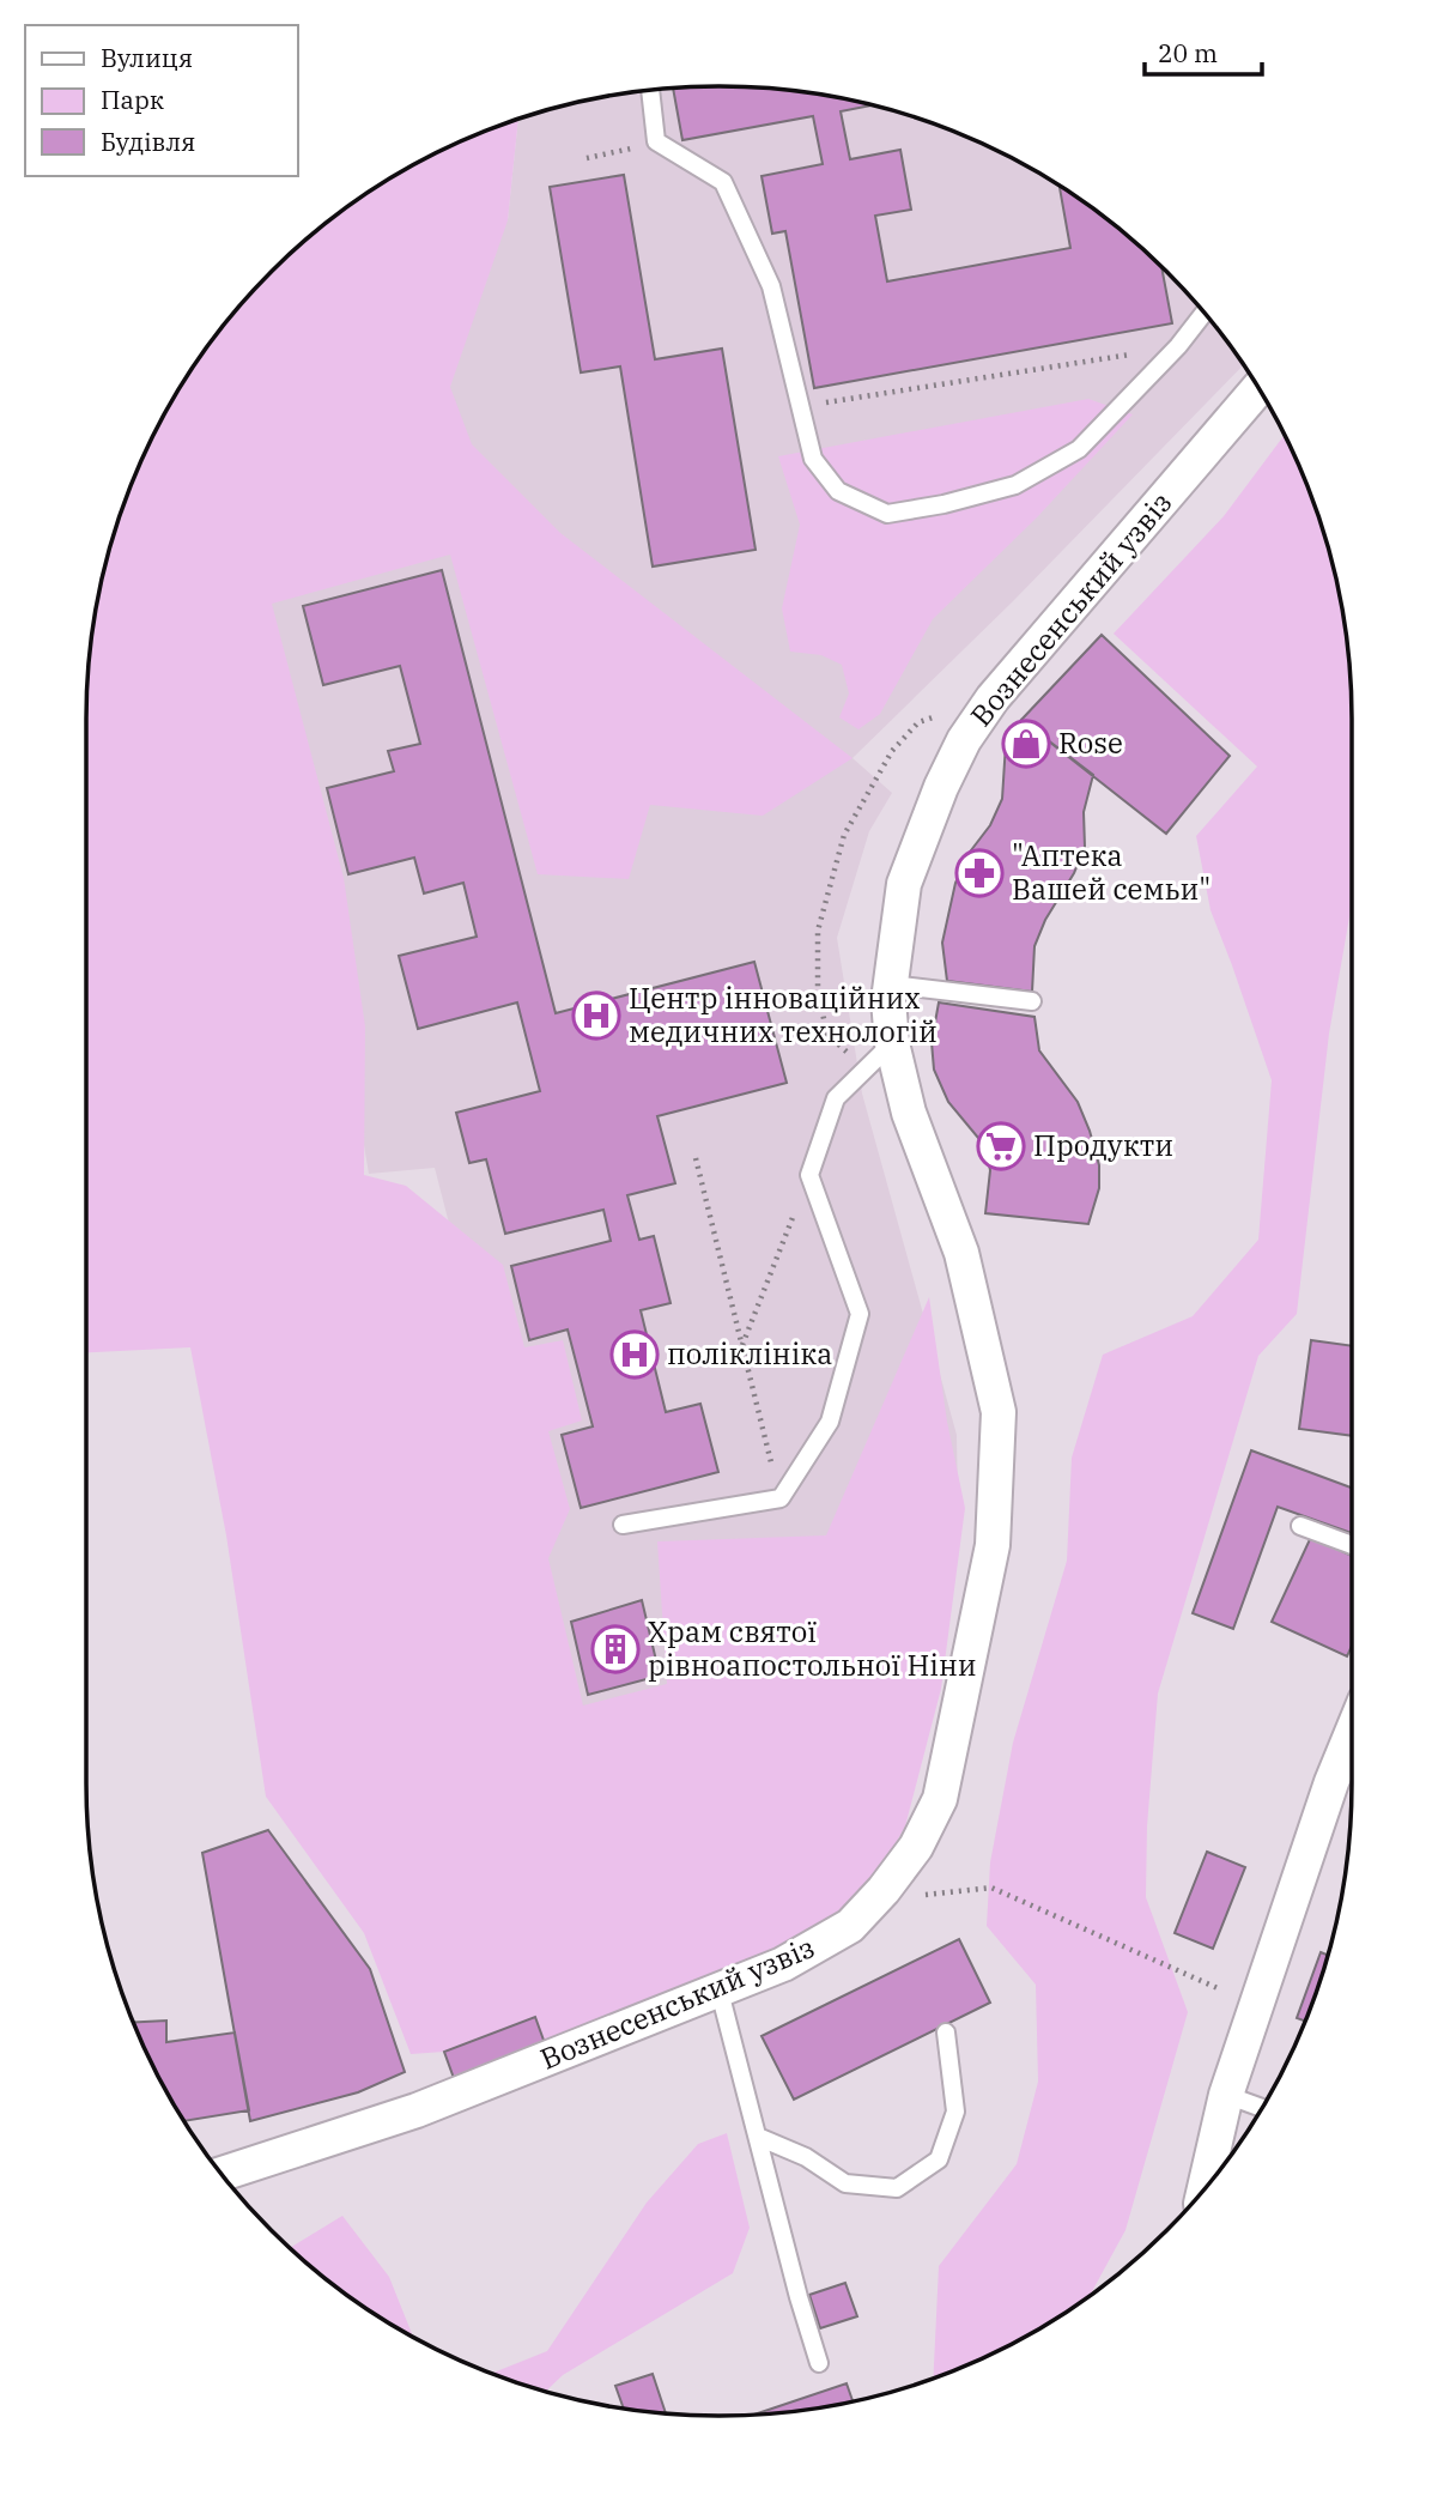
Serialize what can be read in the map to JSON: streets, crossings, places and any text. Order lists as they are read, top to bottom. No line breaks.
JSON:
{"streets":{"street":["Вознесенський узвіз"]},"places":{"shop":["Rose"],"pharmacy":["\"Аптека Вашей семьи\""],"hospital":["Центр інноваційних медичних технологій","поліклініка"],"supermarket":["Продукти"],"building":["Храм святої рівноапостольної Ніни"]},"legend":["Вулиця","Парк","Будівля"],"scale_bar":"20 m"}
